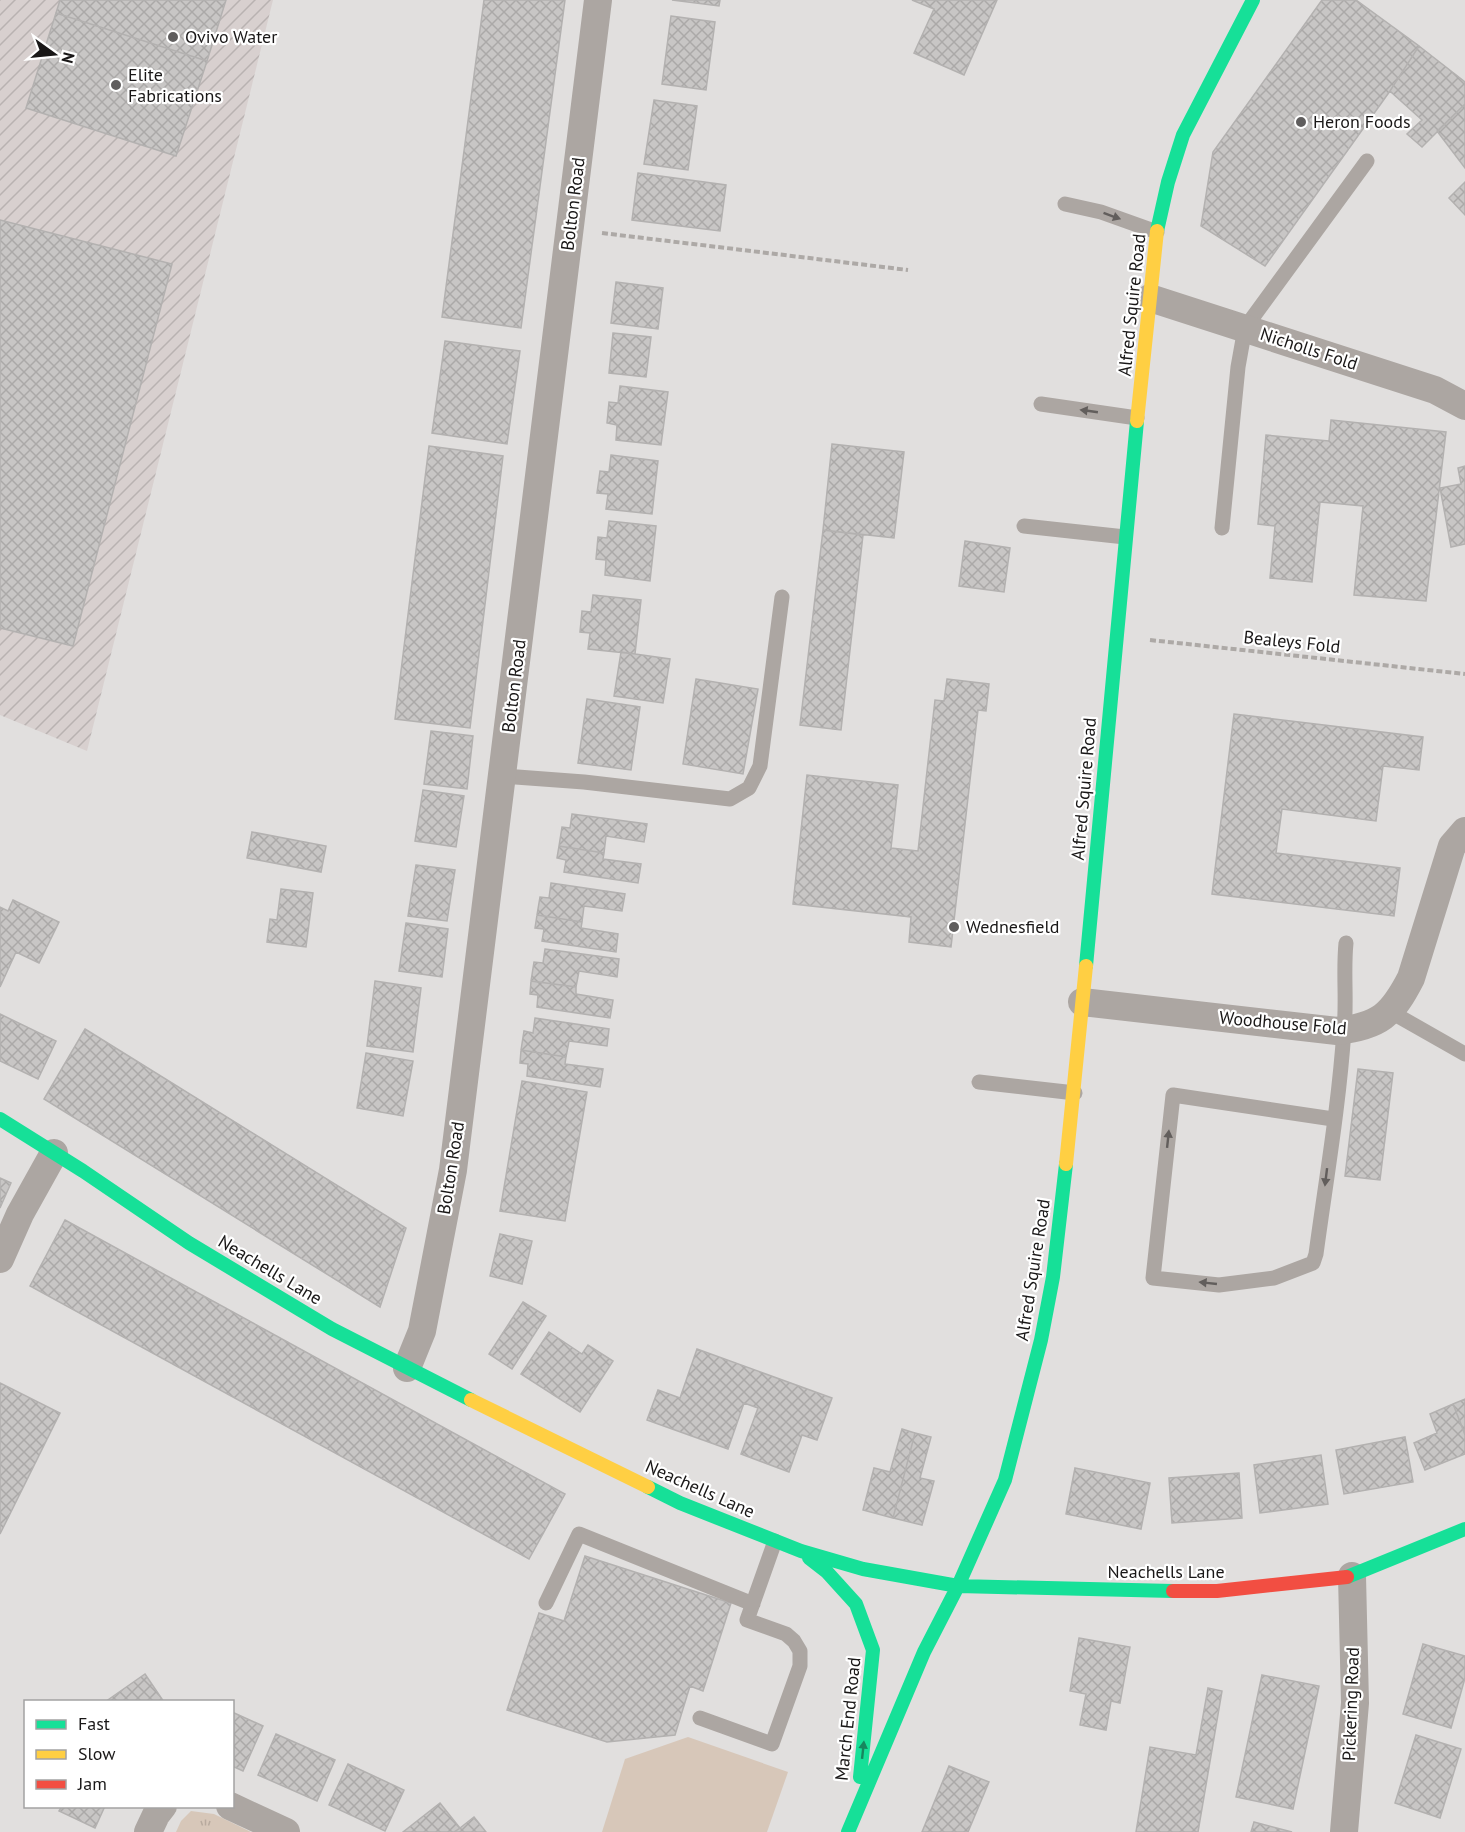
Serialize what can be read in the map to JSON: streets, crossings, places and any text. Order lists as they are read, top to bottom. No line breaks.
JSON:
{"streets":{"street":["Bolton Road","Alfred Squire Road","Nicholls Fold","Woodhouse Fold","Neachells Lane","Pickering Road","March End Road"],"path":["Bealeys Fold"]},"crossings":[["Bolton Road","Neachells Lane"],["Alfred Squire Road","Nicholls Fold"],["Alfred Squire Road","Bealeys Fold"],["Alfred Squire Road","Woodhouse Fold"],["Alfred Squire Road","Neachells Lane"],["Alfred Squire Road","March End Road"],["Neachells Lane","Pickering Road"],["Neachells Lane","March End Road"]],"one_way":["March End Road"],"places":["Ovivo Water","Elite Fabrications","Heron Foods","Wednesfield"],"legend":["Fast","Slow","Jam"],"north":"right"}
